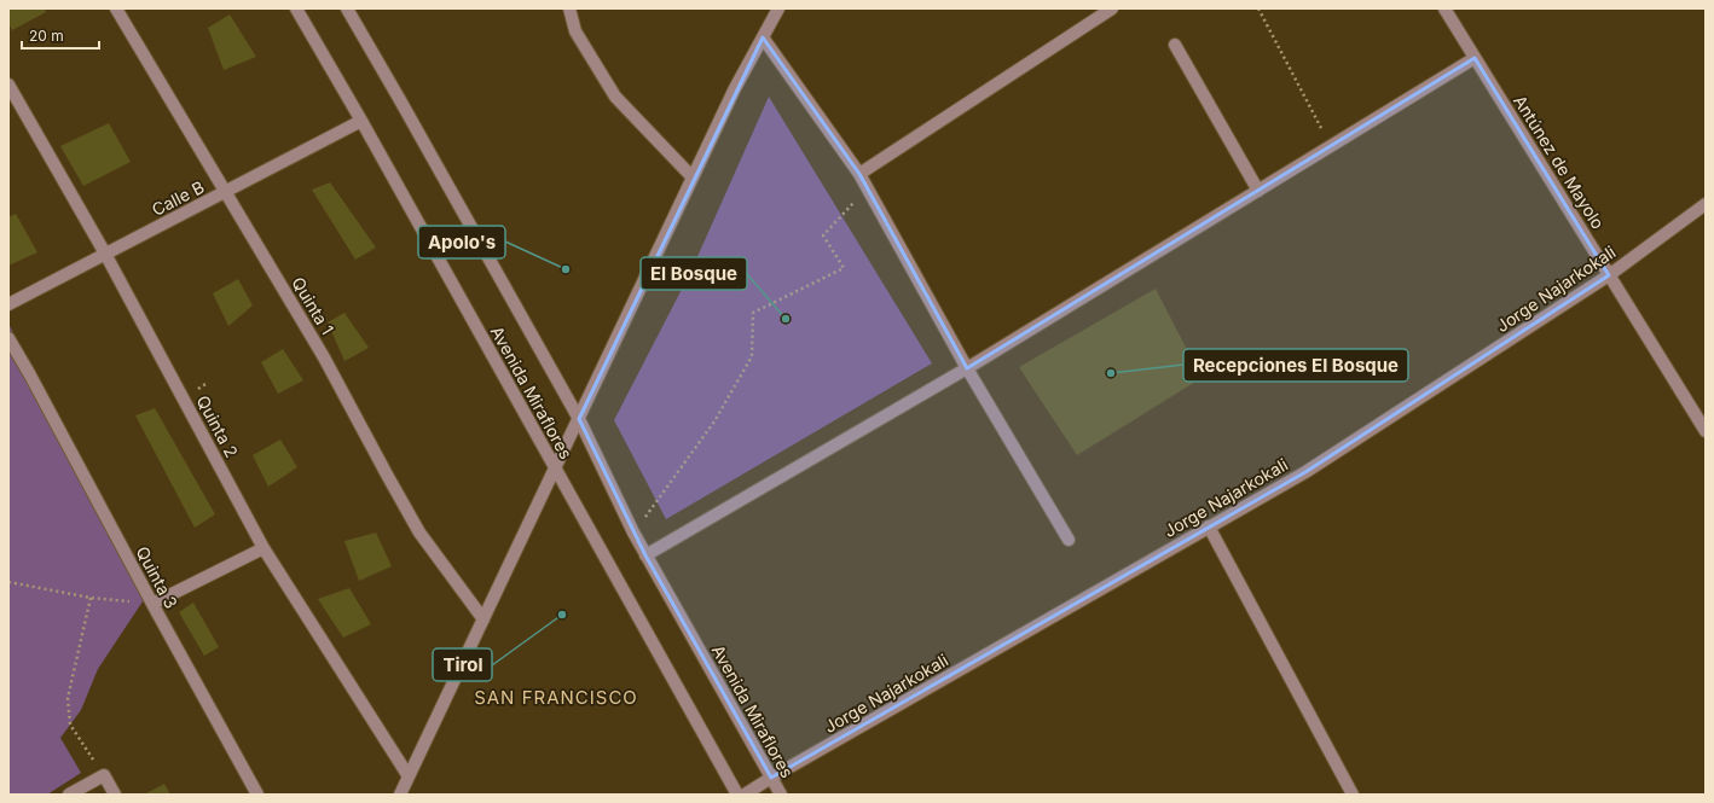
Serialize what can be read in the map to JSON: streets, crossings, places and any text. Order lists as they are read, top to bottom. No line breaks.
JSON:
{"streets":{"street":["Antúnez de Mayolo","Calle B","Jorge Najarkokali","Quinta 1","Avenida Miraflores","Quinta 2","Quinta 3"]},"crossings":[["Antúnez de Mayolo","Jorge Najarkokali"],["Calle B","Quinta 1"],["Calle B","Avenida Miraflores"],["Calle B","Quinta 2"],["Jorge Najarkokali","Avenida Miraflores"]],"districts":["SAN FRANCISCO"],"places":["Apolo's","El Bosque","Recepciones El Bosque","Tirol"],"scale_bar":"20 m"}
